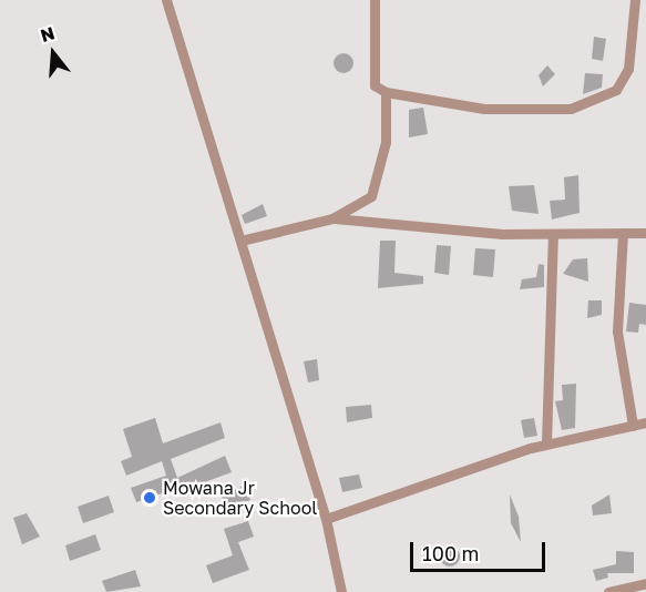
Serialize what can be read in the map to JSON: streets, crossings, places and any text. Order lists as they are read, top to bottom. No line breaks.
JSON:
{"places":["Mowana Jr Secondary School"],"scale_bar":"100 m","north":"top"}
